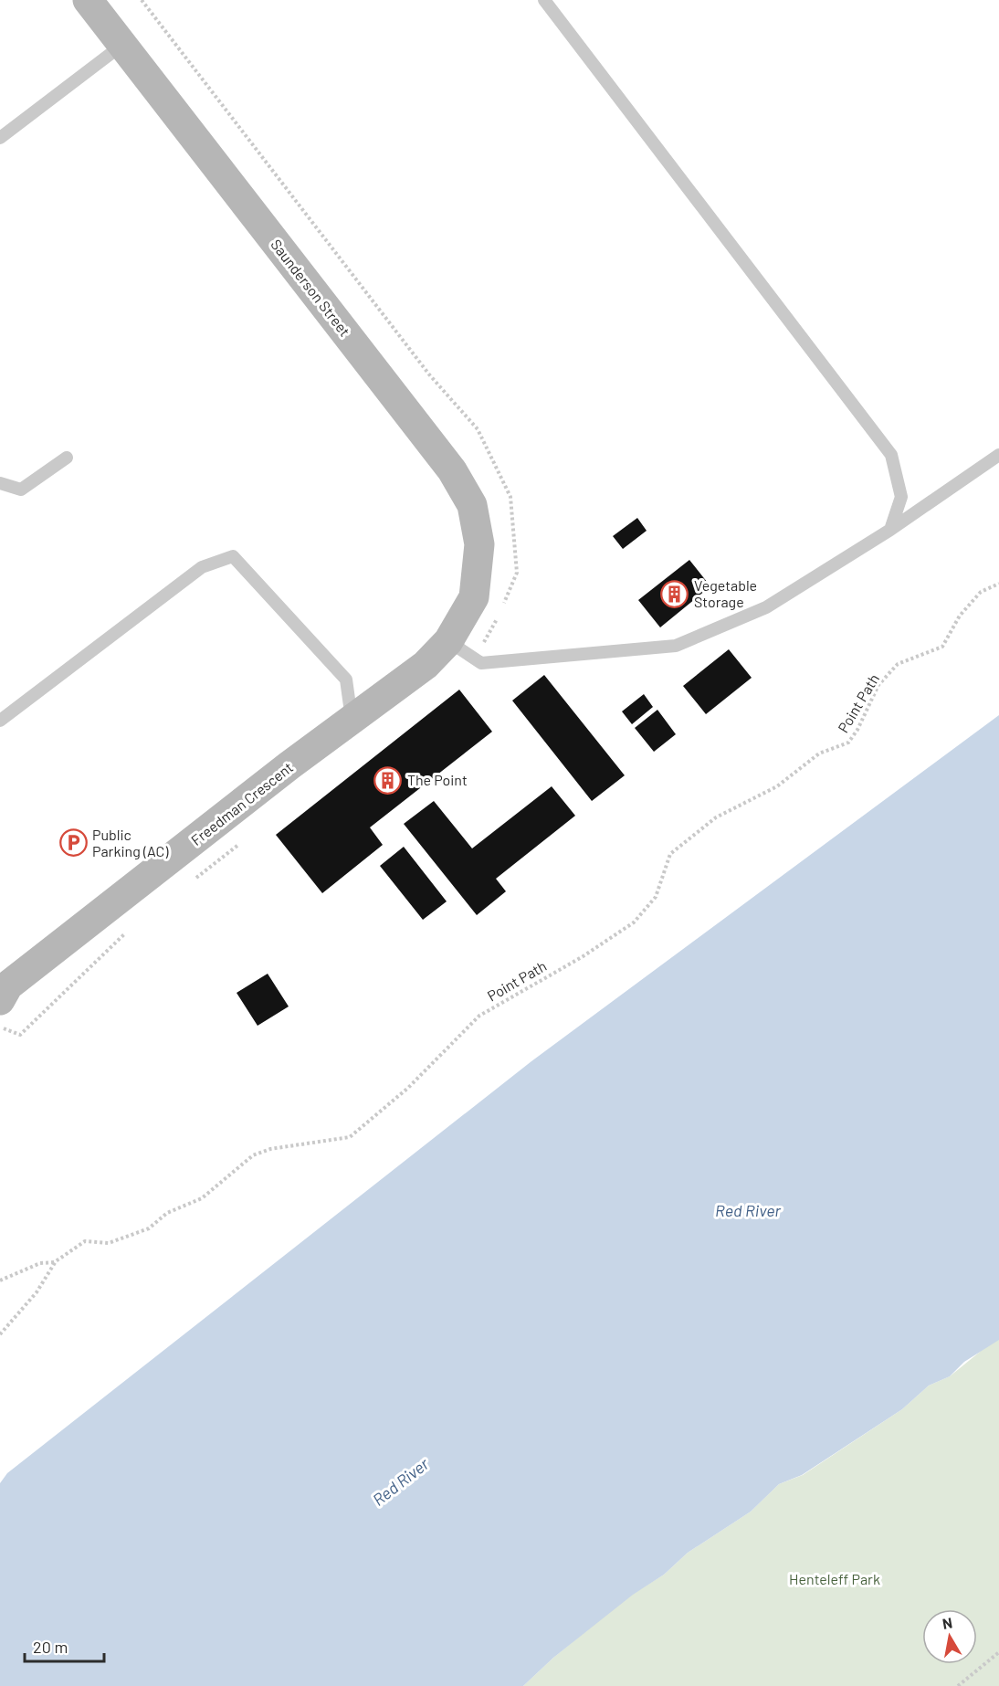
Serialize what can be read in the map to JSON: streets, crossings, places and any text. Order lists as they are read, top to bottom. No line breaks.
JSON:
{"streets":{"street":["Saunderson Street","Freedman Crescent"],"path":["Point Path"]},"crossings":[["Saunderson Street","Freedman Crescent"]],"water":["Red River"],"parks":["Henteleff Park"],"places":{"building":["Vegetable Storage","The Point"],"parking":["Public Parking (AC)"]},"scale_bar":"20 m","north":"top"}
